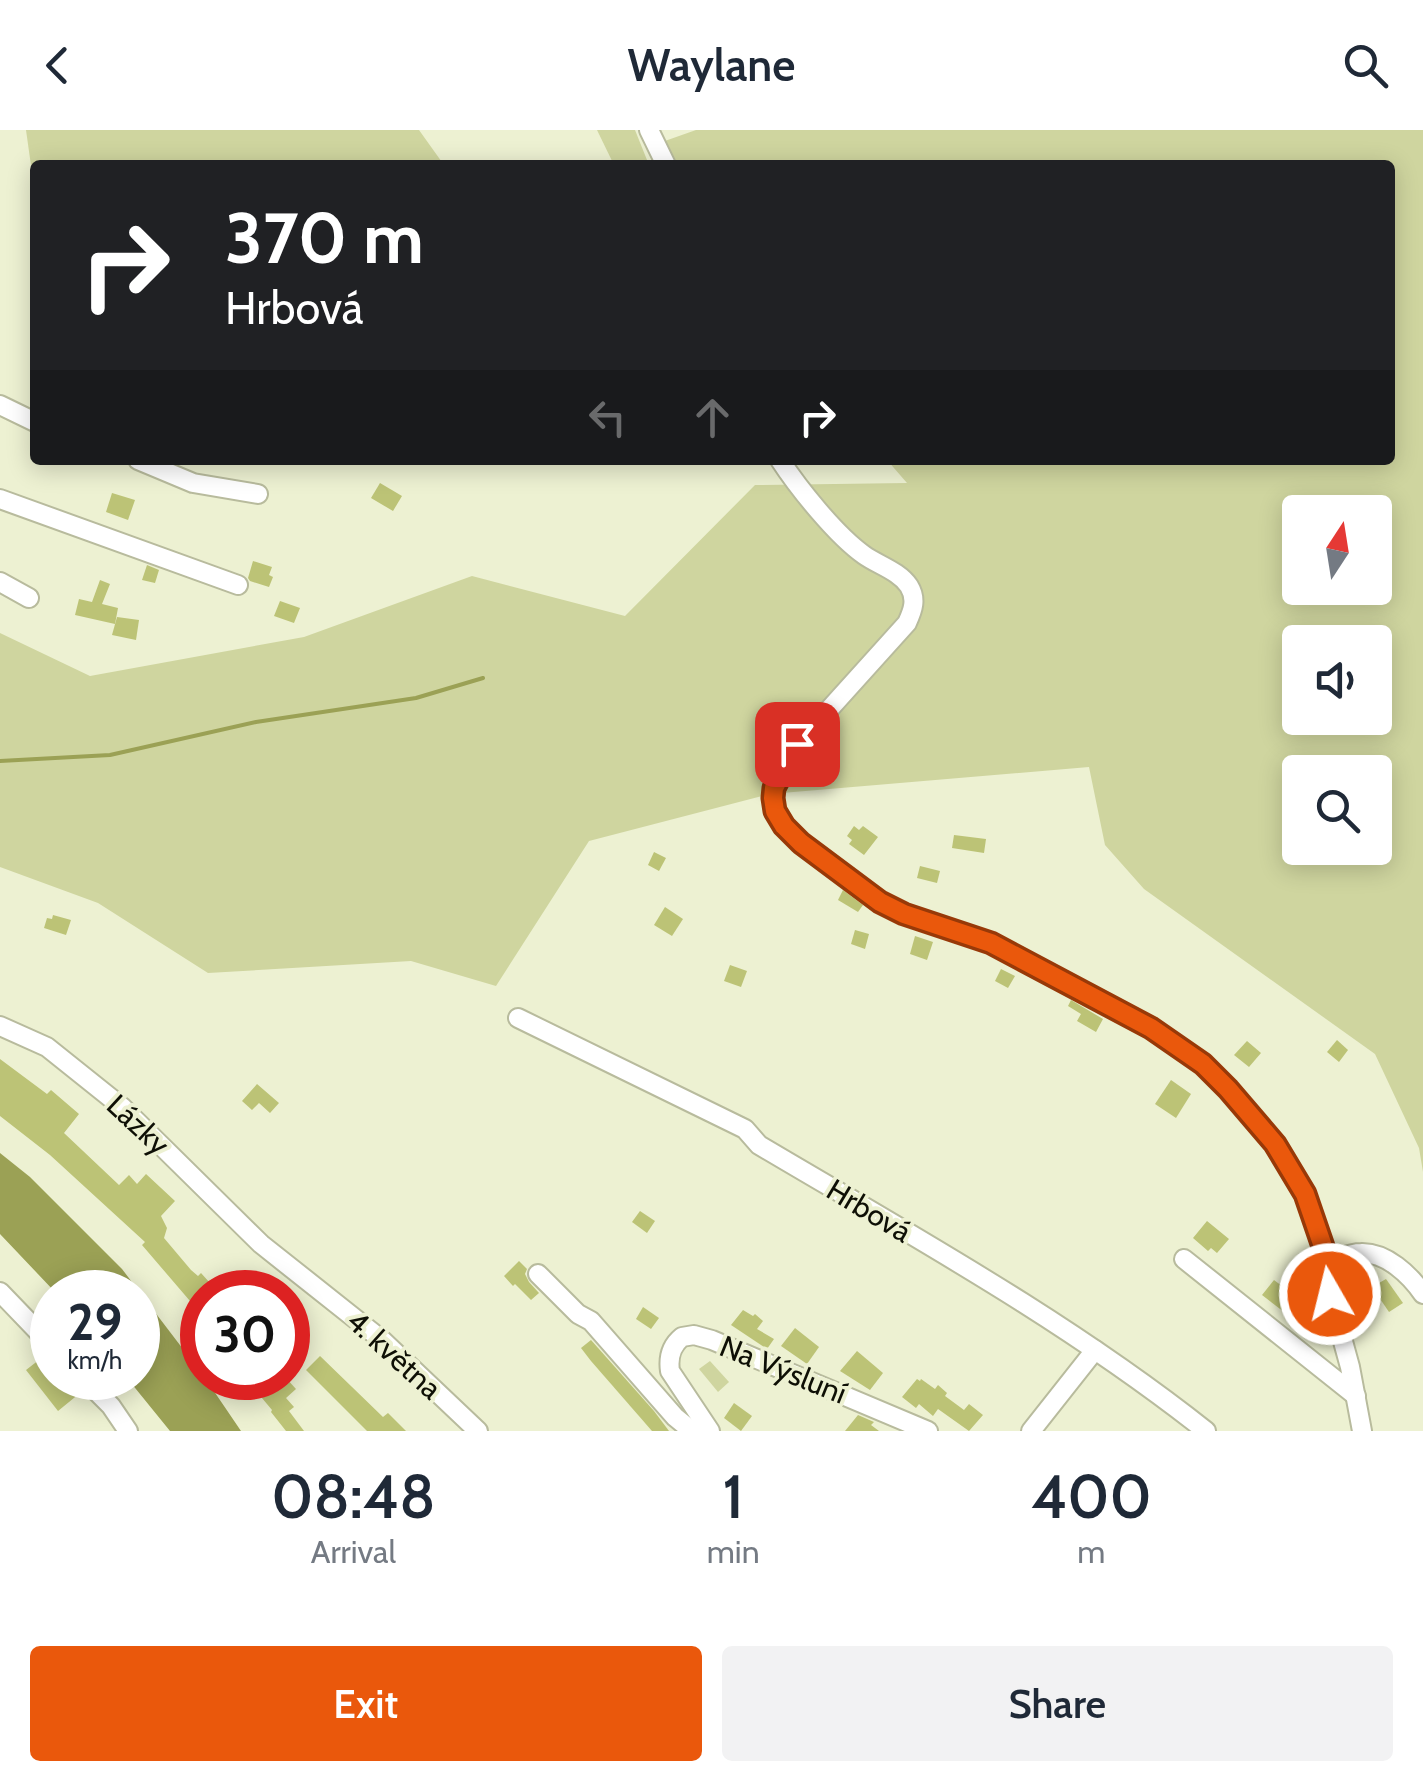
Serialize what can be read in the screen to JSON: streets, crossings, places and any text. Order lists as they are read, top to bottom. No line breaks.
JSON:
{"streets":{"street":["Lázky","Hrbová","4. května","Na Výsluní"]},"crossings":[["Lázky","4. května"]],"north":"top","page":{"header":"Waylane","turn":["370 m","Hrbová"],"speed":"29 km/h","limit":"30","eta":["08:48","Arrival","1","min","400","m"],"buttons":["Exit","Share"]}}
